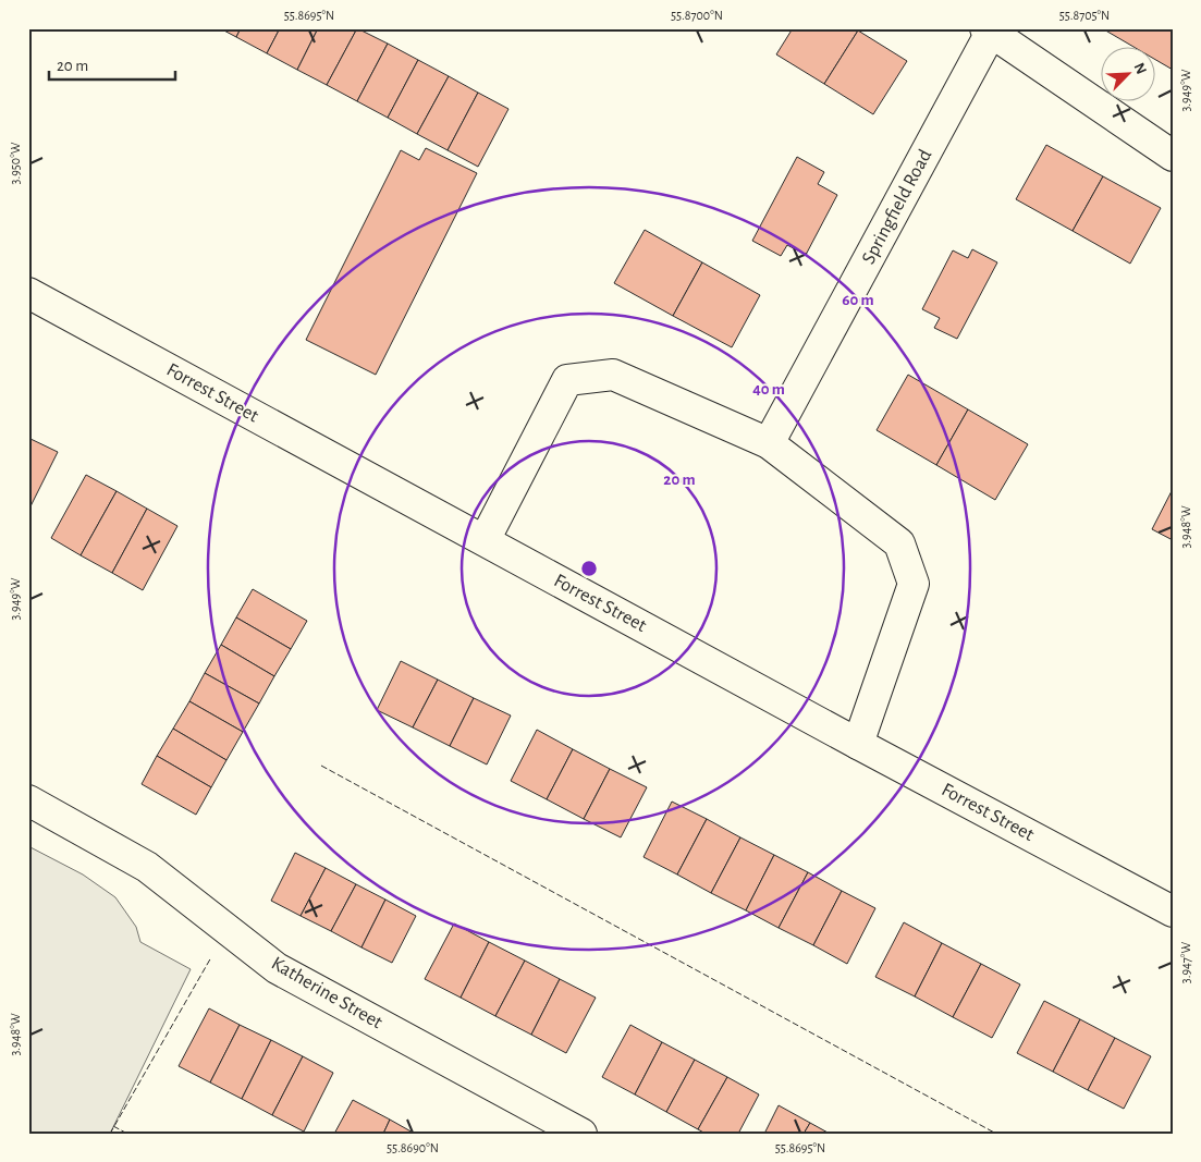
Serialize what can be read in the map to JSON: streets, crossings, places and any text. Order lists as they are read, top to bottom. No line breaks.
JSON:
{"streets":{"street":["Springfield Road","Forrest Street","Katherine Street"]},"scale_bar":"20 m","north":"top right","coordinates":["55.8695°N","55.8700°N","55.8705°N","3.949°W","3.950°W","3.948°W","3.947°W","55.8690°N"],"rings":["60 m","40 m","20 m"]}
